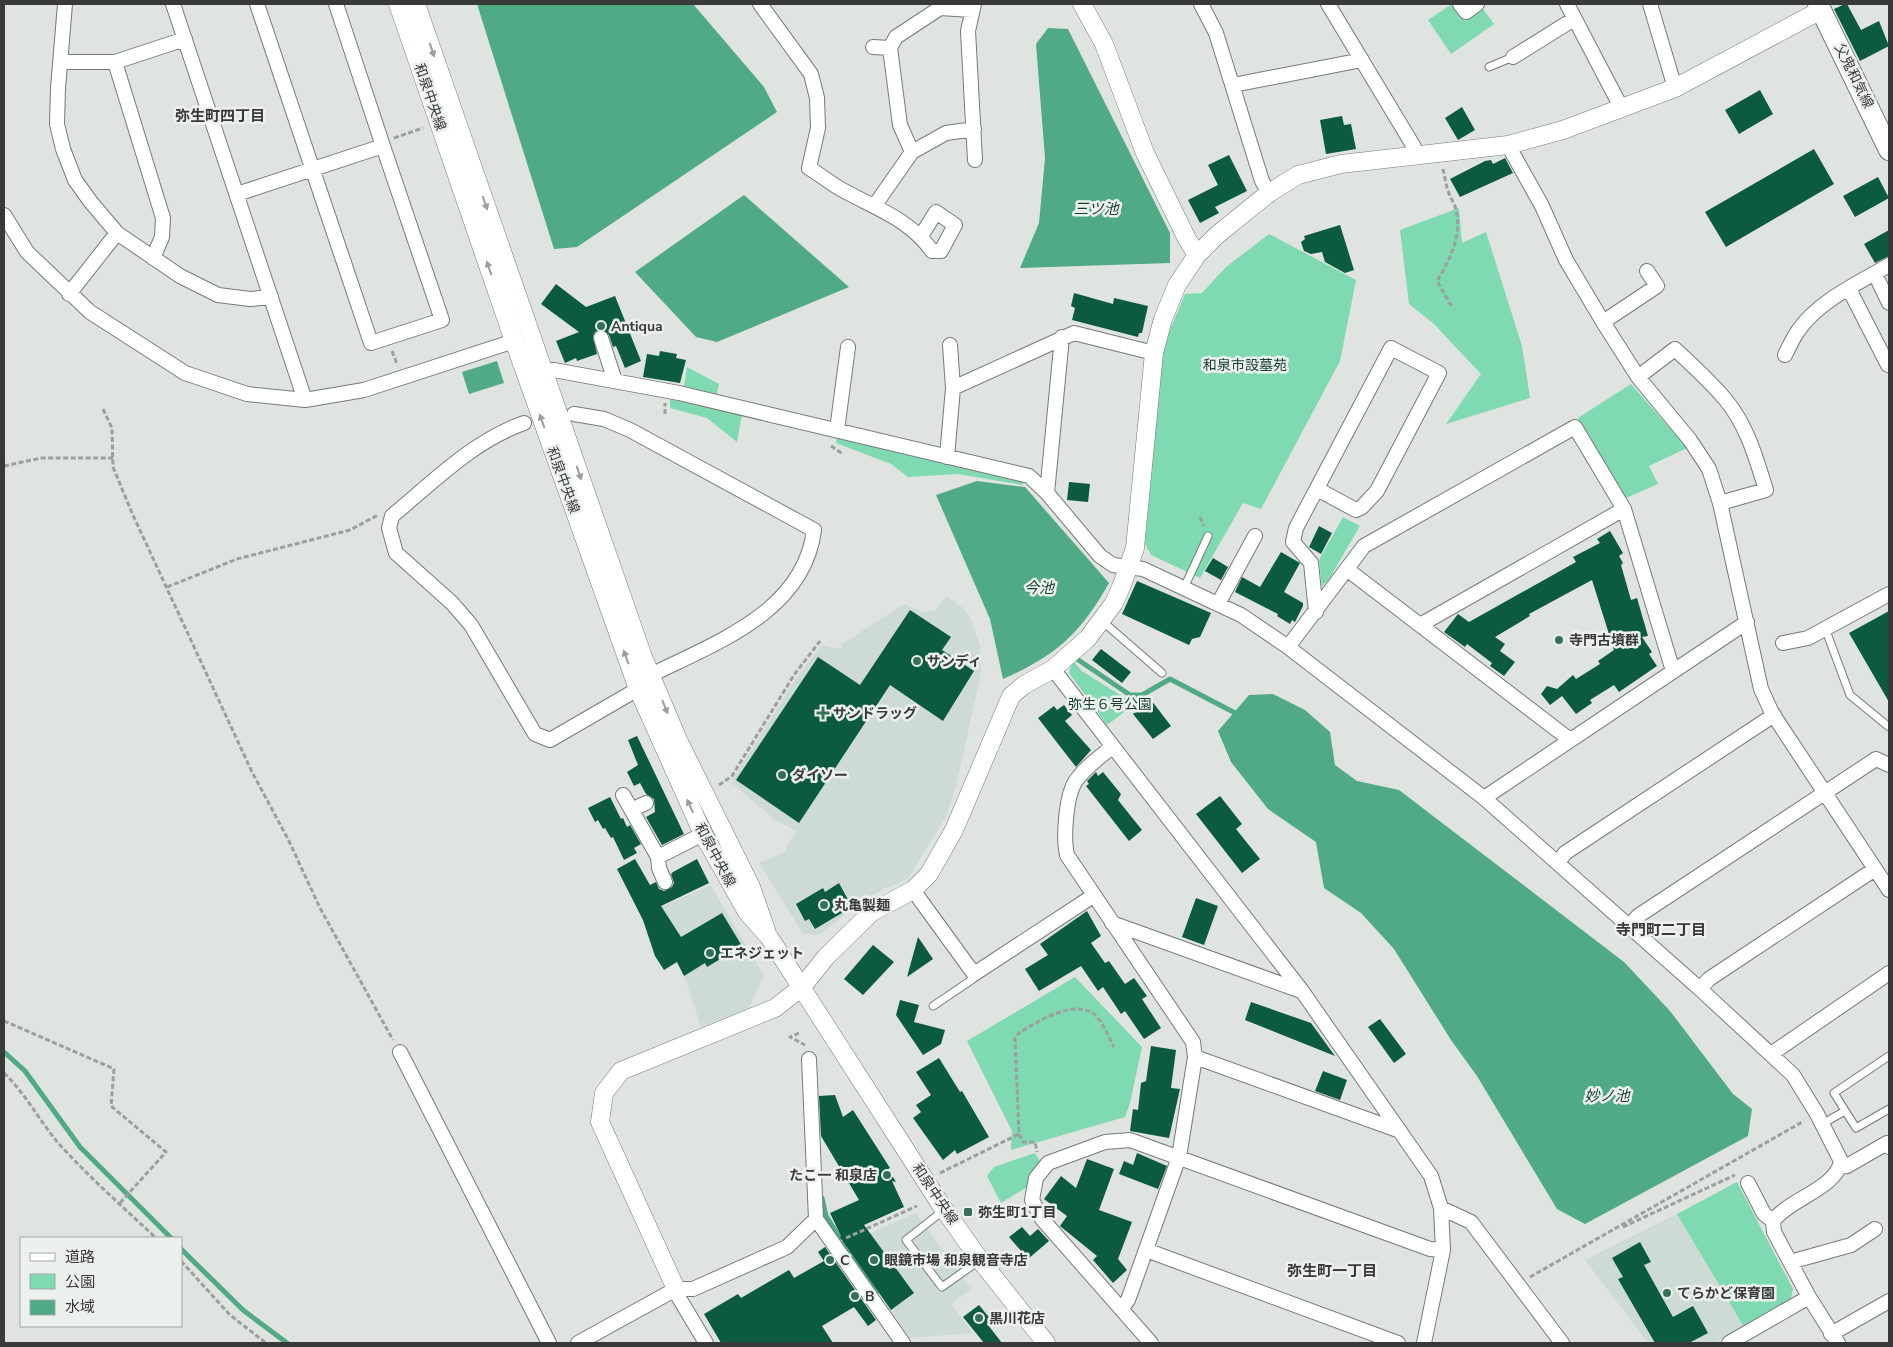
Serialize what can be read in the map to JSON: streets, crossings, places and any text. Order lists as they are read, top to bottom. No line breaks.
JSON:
{"streets":{"main road":["父鬼和気線"],"street":["和泉中央線"]},"districts":["弥生町四丁目","寺門町二丁目","弥生町一丁目"],"water":["三ツ池","今池","妙ノ池"],"parks":["和泉市設墓苑","弥生６号公園"],"places":{"other":["Antiqua","寺門古墳群","サンディ","ダイソー","丸亀製麺","エネジェット","たこ一 和泉店","C","眼鏡市場 和泉観音寺店","てらかど保育園","B","黒川花店"],"health":["サンドラッグ"],"transit":["弥生町1丁目"]},"legend":["道路","公園","水域"]}
